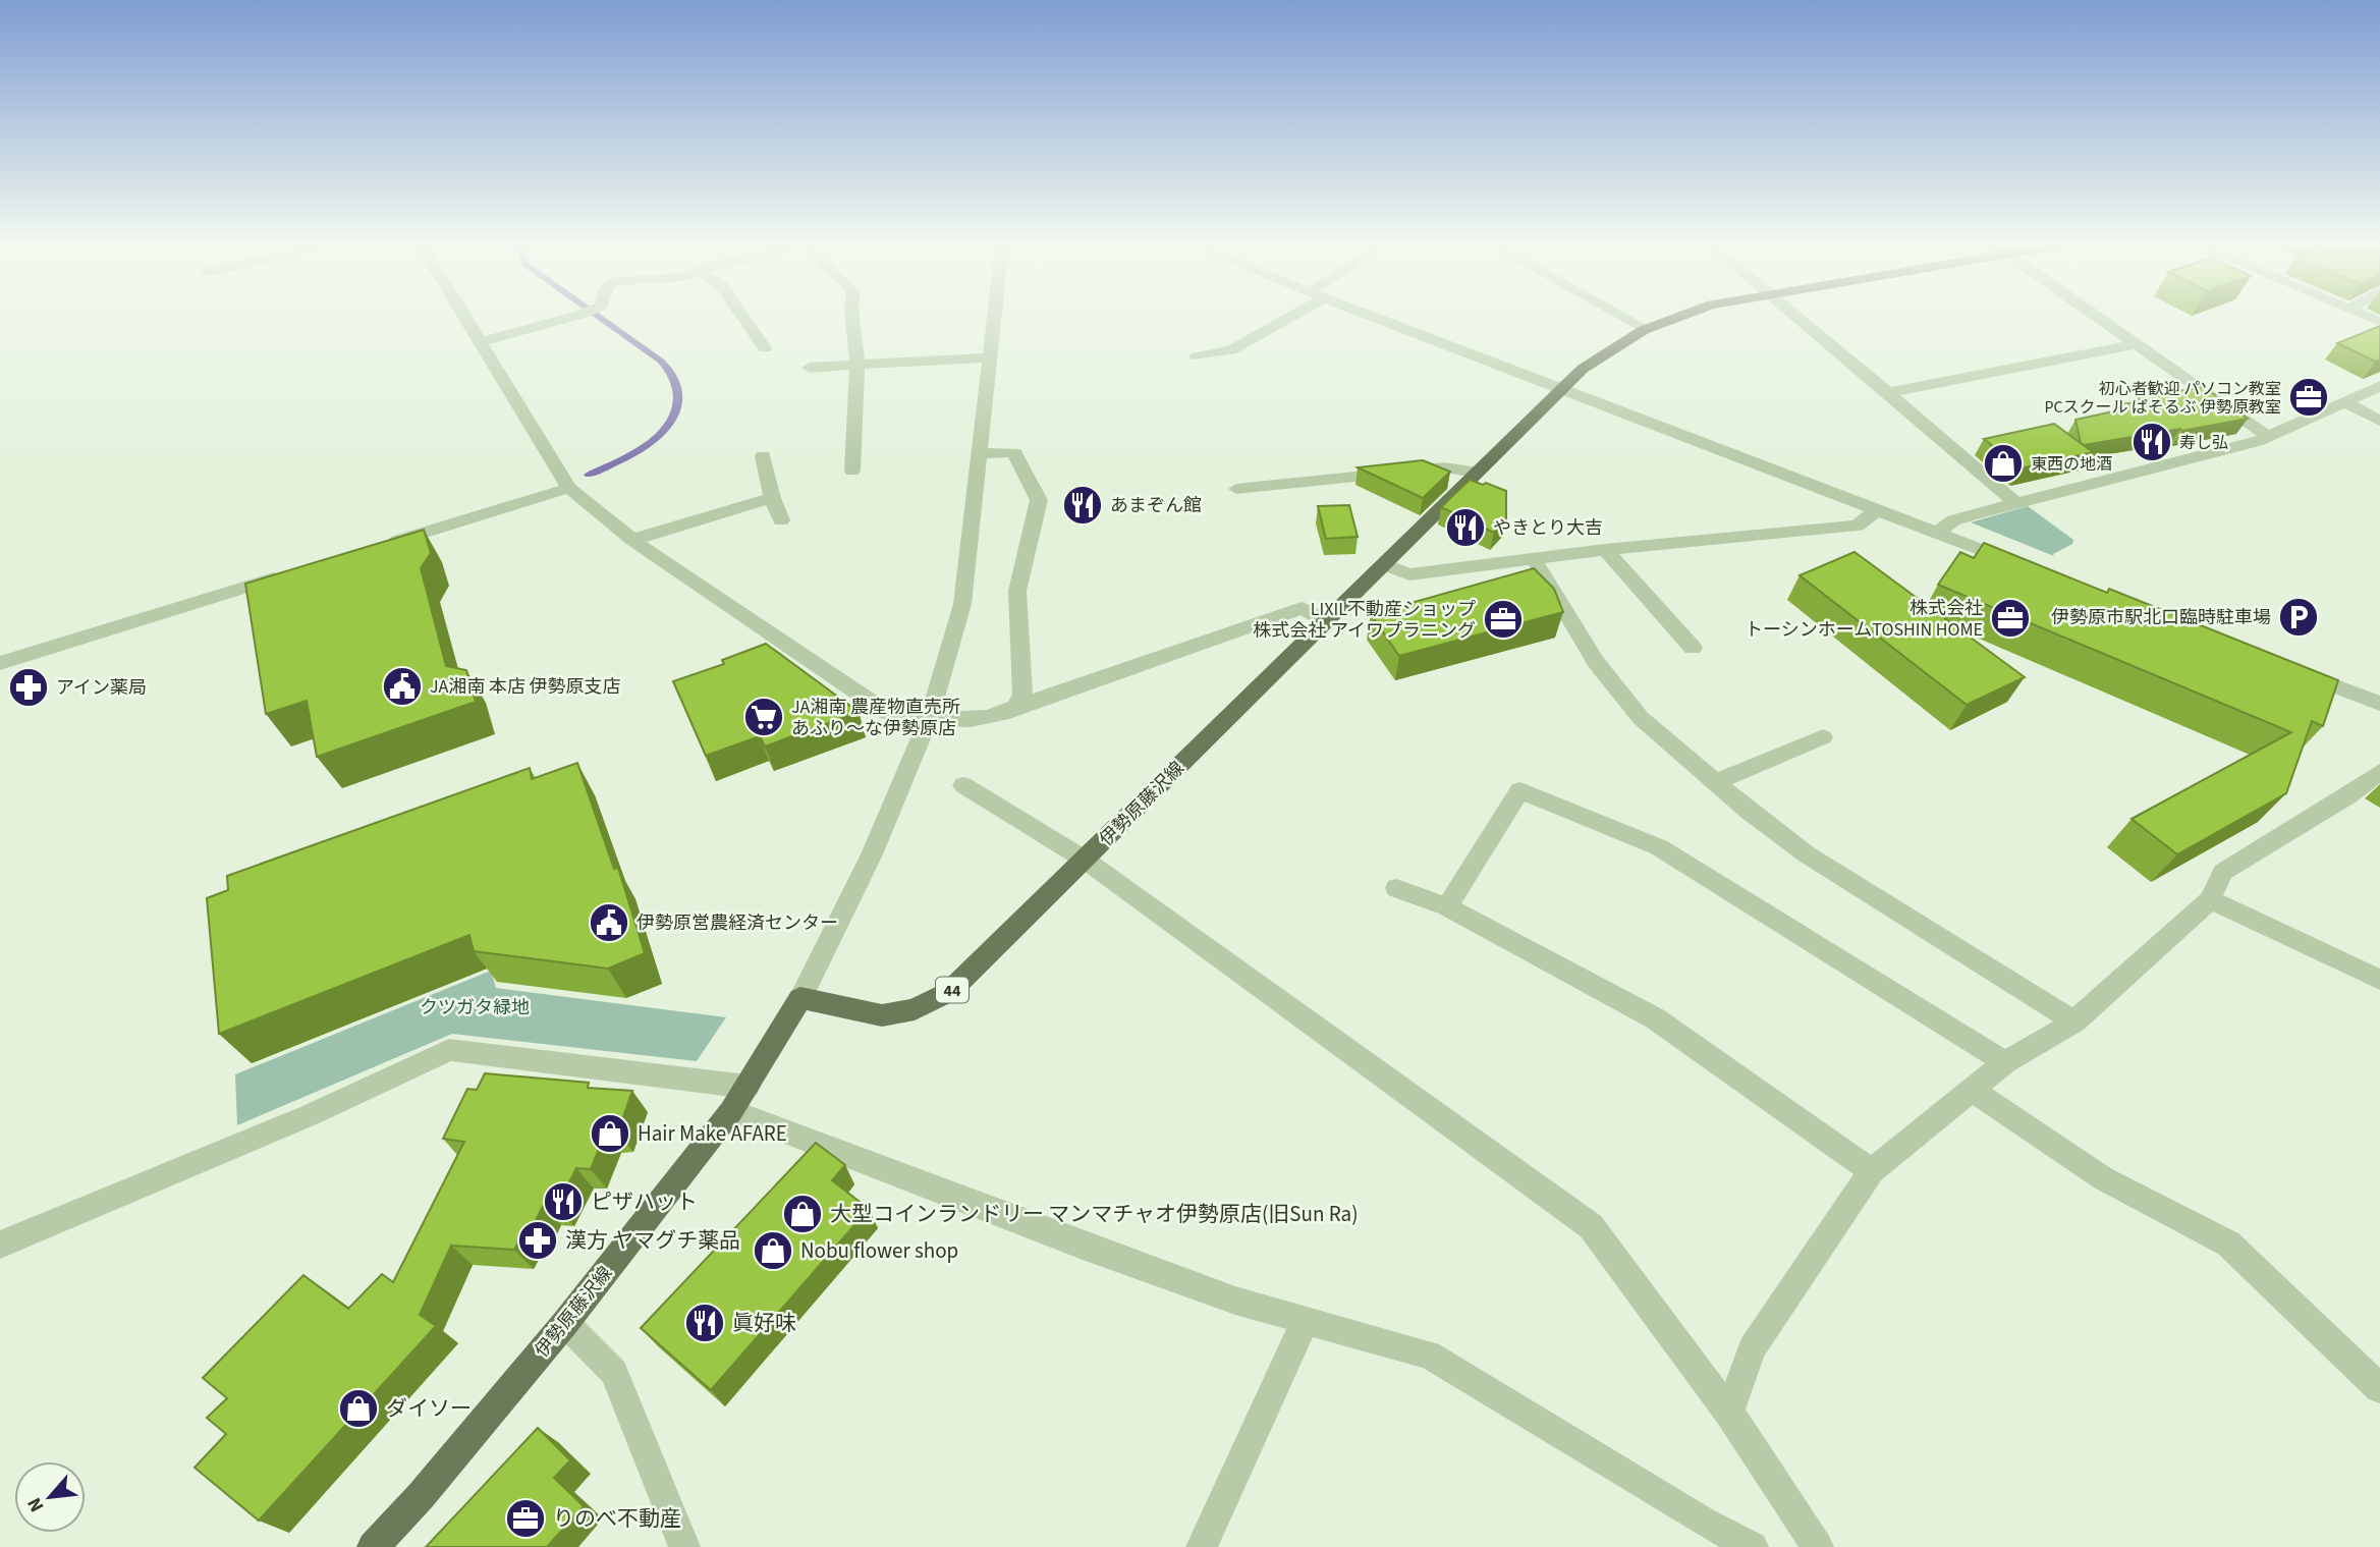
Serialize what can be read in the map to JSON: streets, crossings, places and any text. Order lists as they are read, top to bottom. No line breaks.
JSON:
{"streets":{"main road":["伊勢原藤沢線","44"]},"parks":["クツガタ緑地"],"places":{"office":["初心者歓迎 パソコン教室 PCスクール ぱそるぶ 伊勢原教室","株式会社 トーシンホームTOSHIN HOME","LIXIL不動産ショップ 株式会社 アイワプラニング","りのべ不動産"],"restaurant":["寿し弘","あまぞん館","やきとり大吉","ピザハット","眞好味"],"shop":["東西の地酒","Hair Make AFARE","大型コインランドリー マンマチャオ伊勢原店(旧Sun Ra)","Nobu flower shop","ダイソー"],"parking":["伊勢原市駅北口臨時駐車場"],"public building":["JA湘南 本店 伊勢原支店","伊勢原営農経済センター"],"pharmacy":["アイン薬局","漢方 ヤマグチ薬品"],"supermarket":["JA湘南 農産物直売所 あふり～な伊勢原店"]},"north":"bottom left"}
